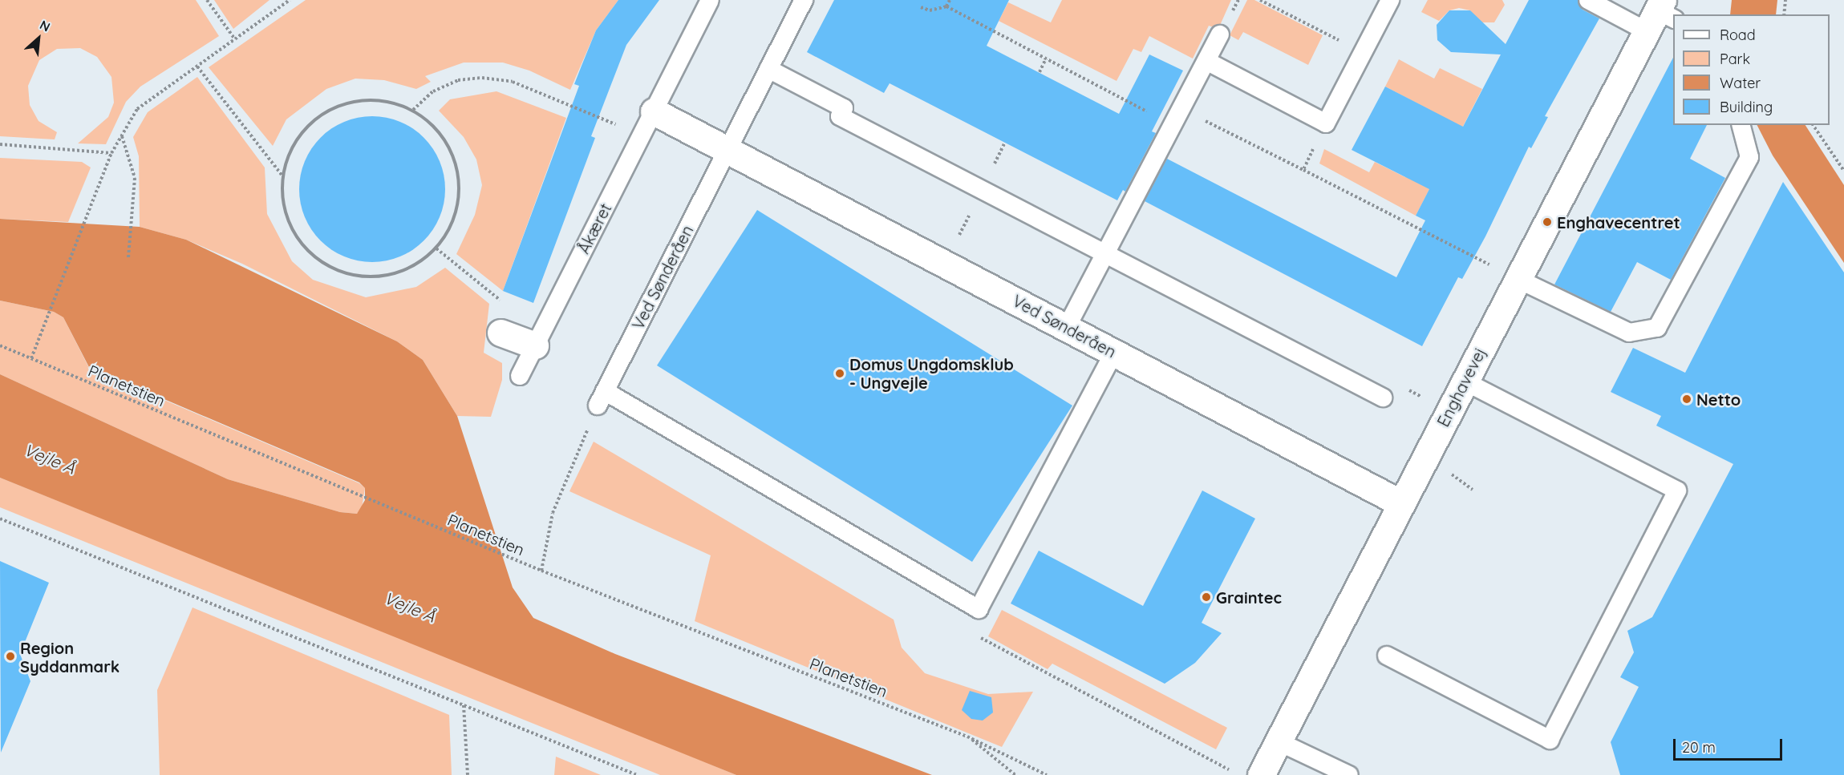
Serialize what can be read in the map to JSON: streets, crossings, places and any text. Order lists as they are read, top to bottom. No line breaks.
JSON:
{"streets":{"street":["Ved Sønderåen","Enghavevej"],"lane":["Åkæret"],"path":["Planetstien"]},"crossings":[["Ved Sønderåen","Enghavevej"]],"water":["Vejle Å"],"places":["Enghavecentret","Domus Ungdomsklub - Ungvejle","Netto","Graintec","Region Syddanmark"],"legend":["Road","Park","Water","Building"],"scale_bar":"20 m","north":"top right"}
